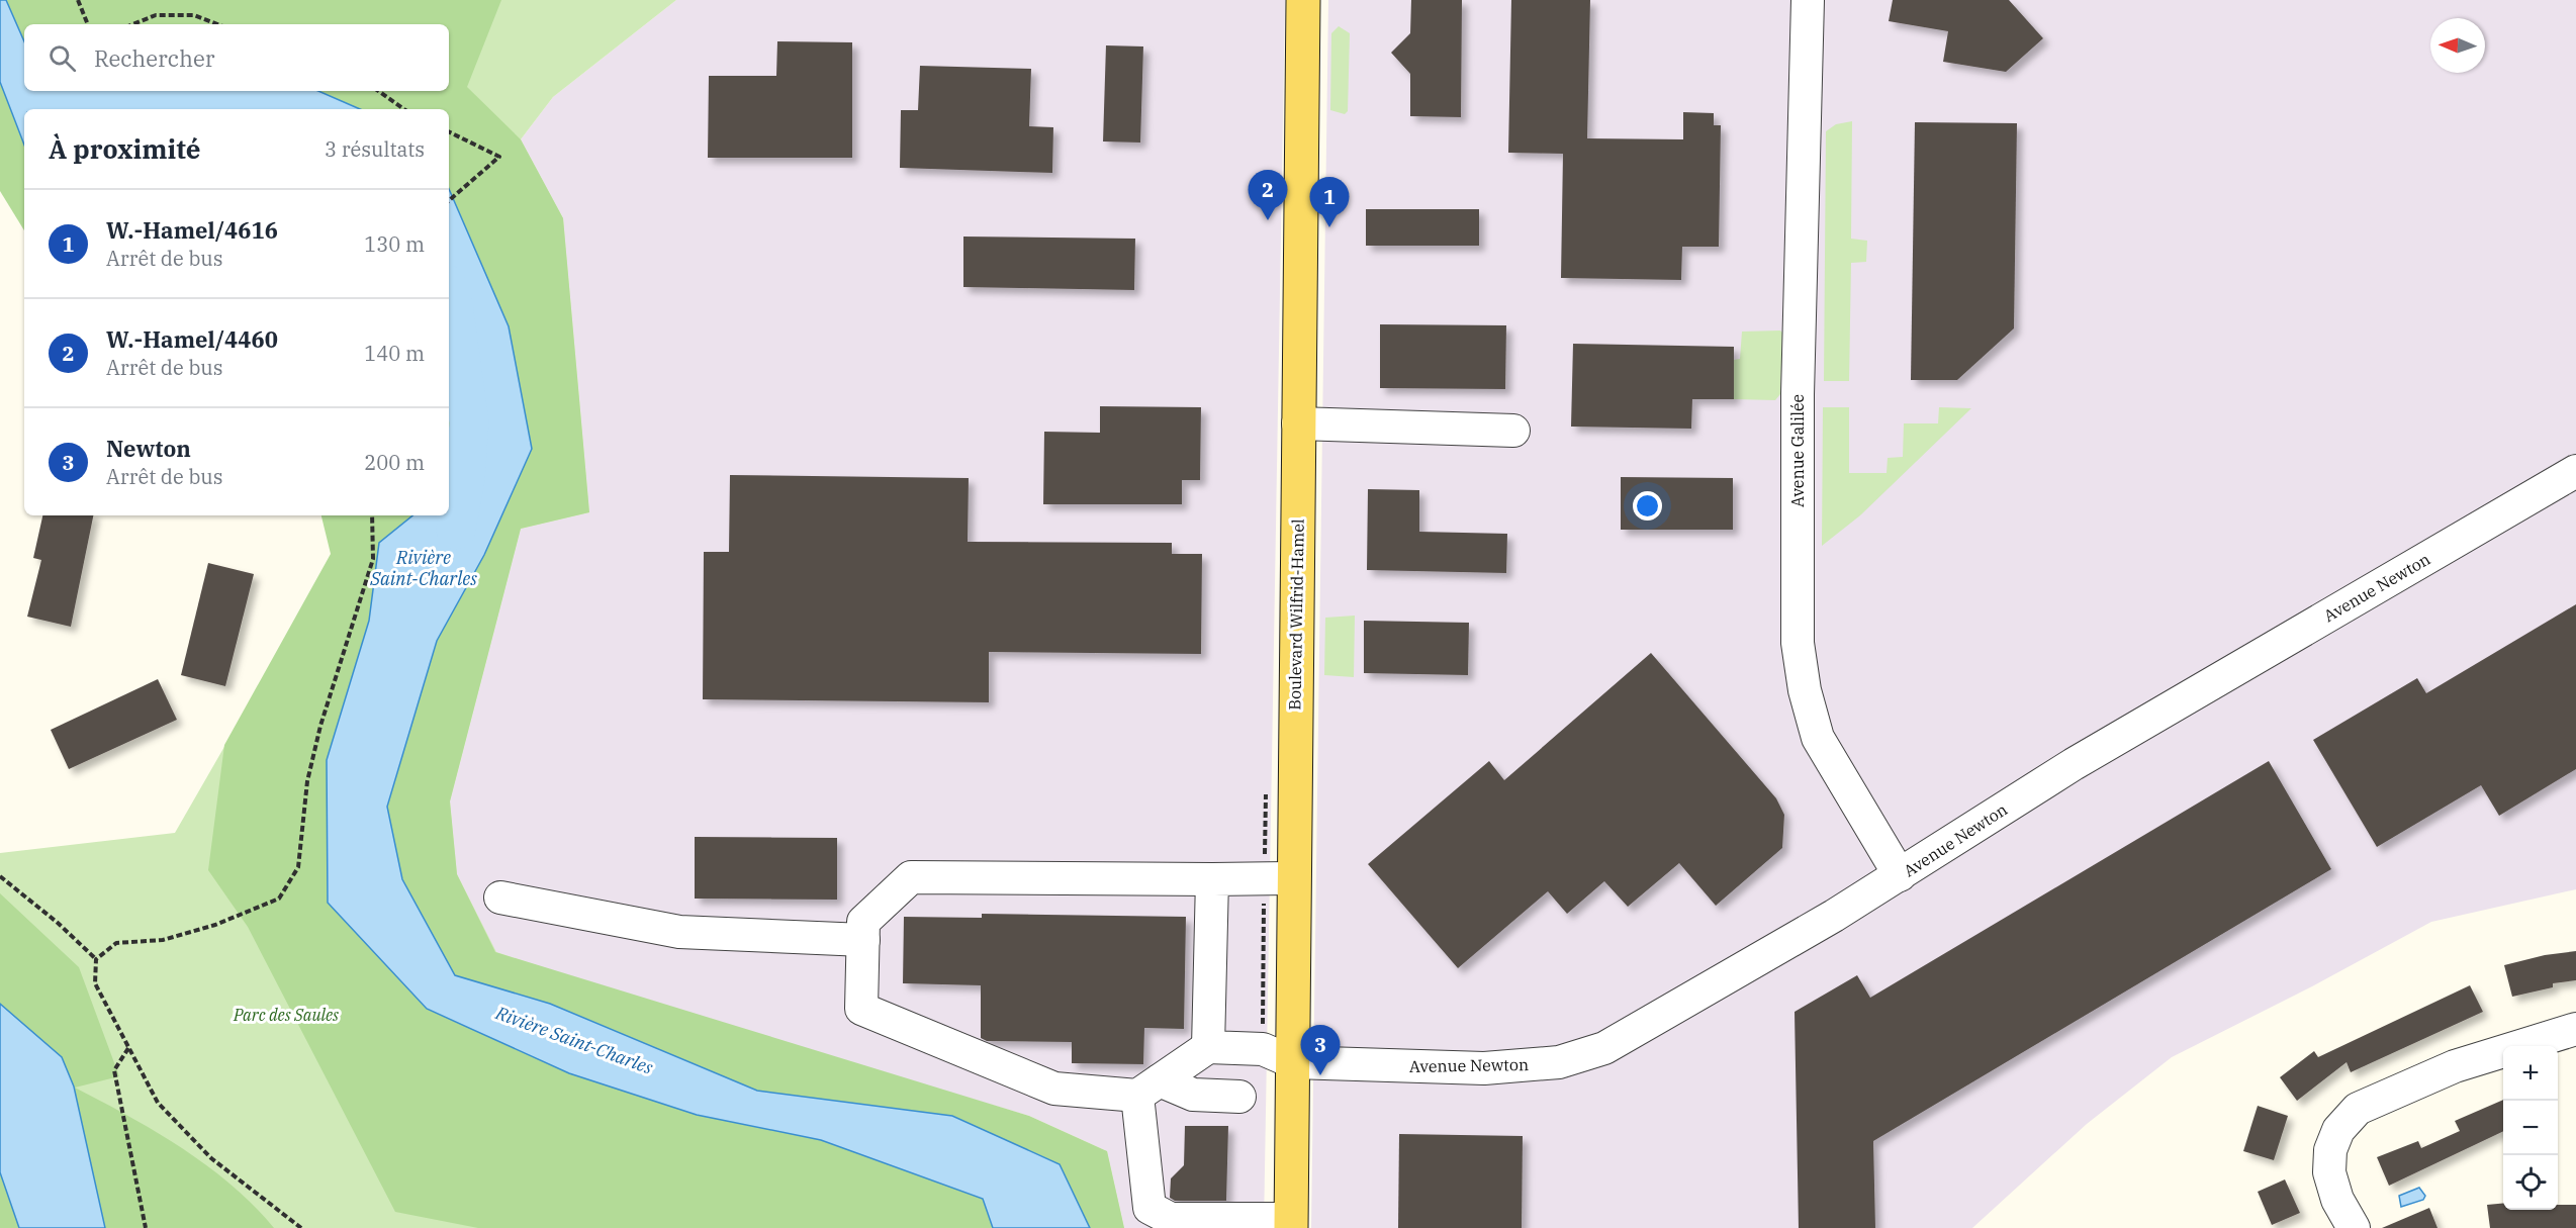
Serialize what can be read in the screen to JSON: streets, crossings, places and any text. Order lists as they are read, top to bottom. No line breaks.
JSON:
{"streets":{"main road":["Boulevard Wilfrid-Hamel"],"street":["Avenue Galilée","Avenue Newton"]},"crossings":[["Avenue Galilée","Avenue Newton"],["Avenue Newton","Boulevard Wilfrid-Hamel"]],"water":["Rivière Saint-Charles"],"parks":["Parc des Saules"],"north":"left","page":{"search":"Rechercher","heading":["À proximité","3 résultats"],"pins":["2","1","3"],"list":[{"mark":"1","name":"W.-Hamel/4616","note":"Arrêt de bus","value":"130 m"},{"mark":"2","name":"W.-Hamel/4460","note":"Arrêt de bus","value":"140 m"},{"mark":"3","name":"Newton","note":"Arrêt de bus","value":"200 m"}],"map_buttons":["+","−"]}}
